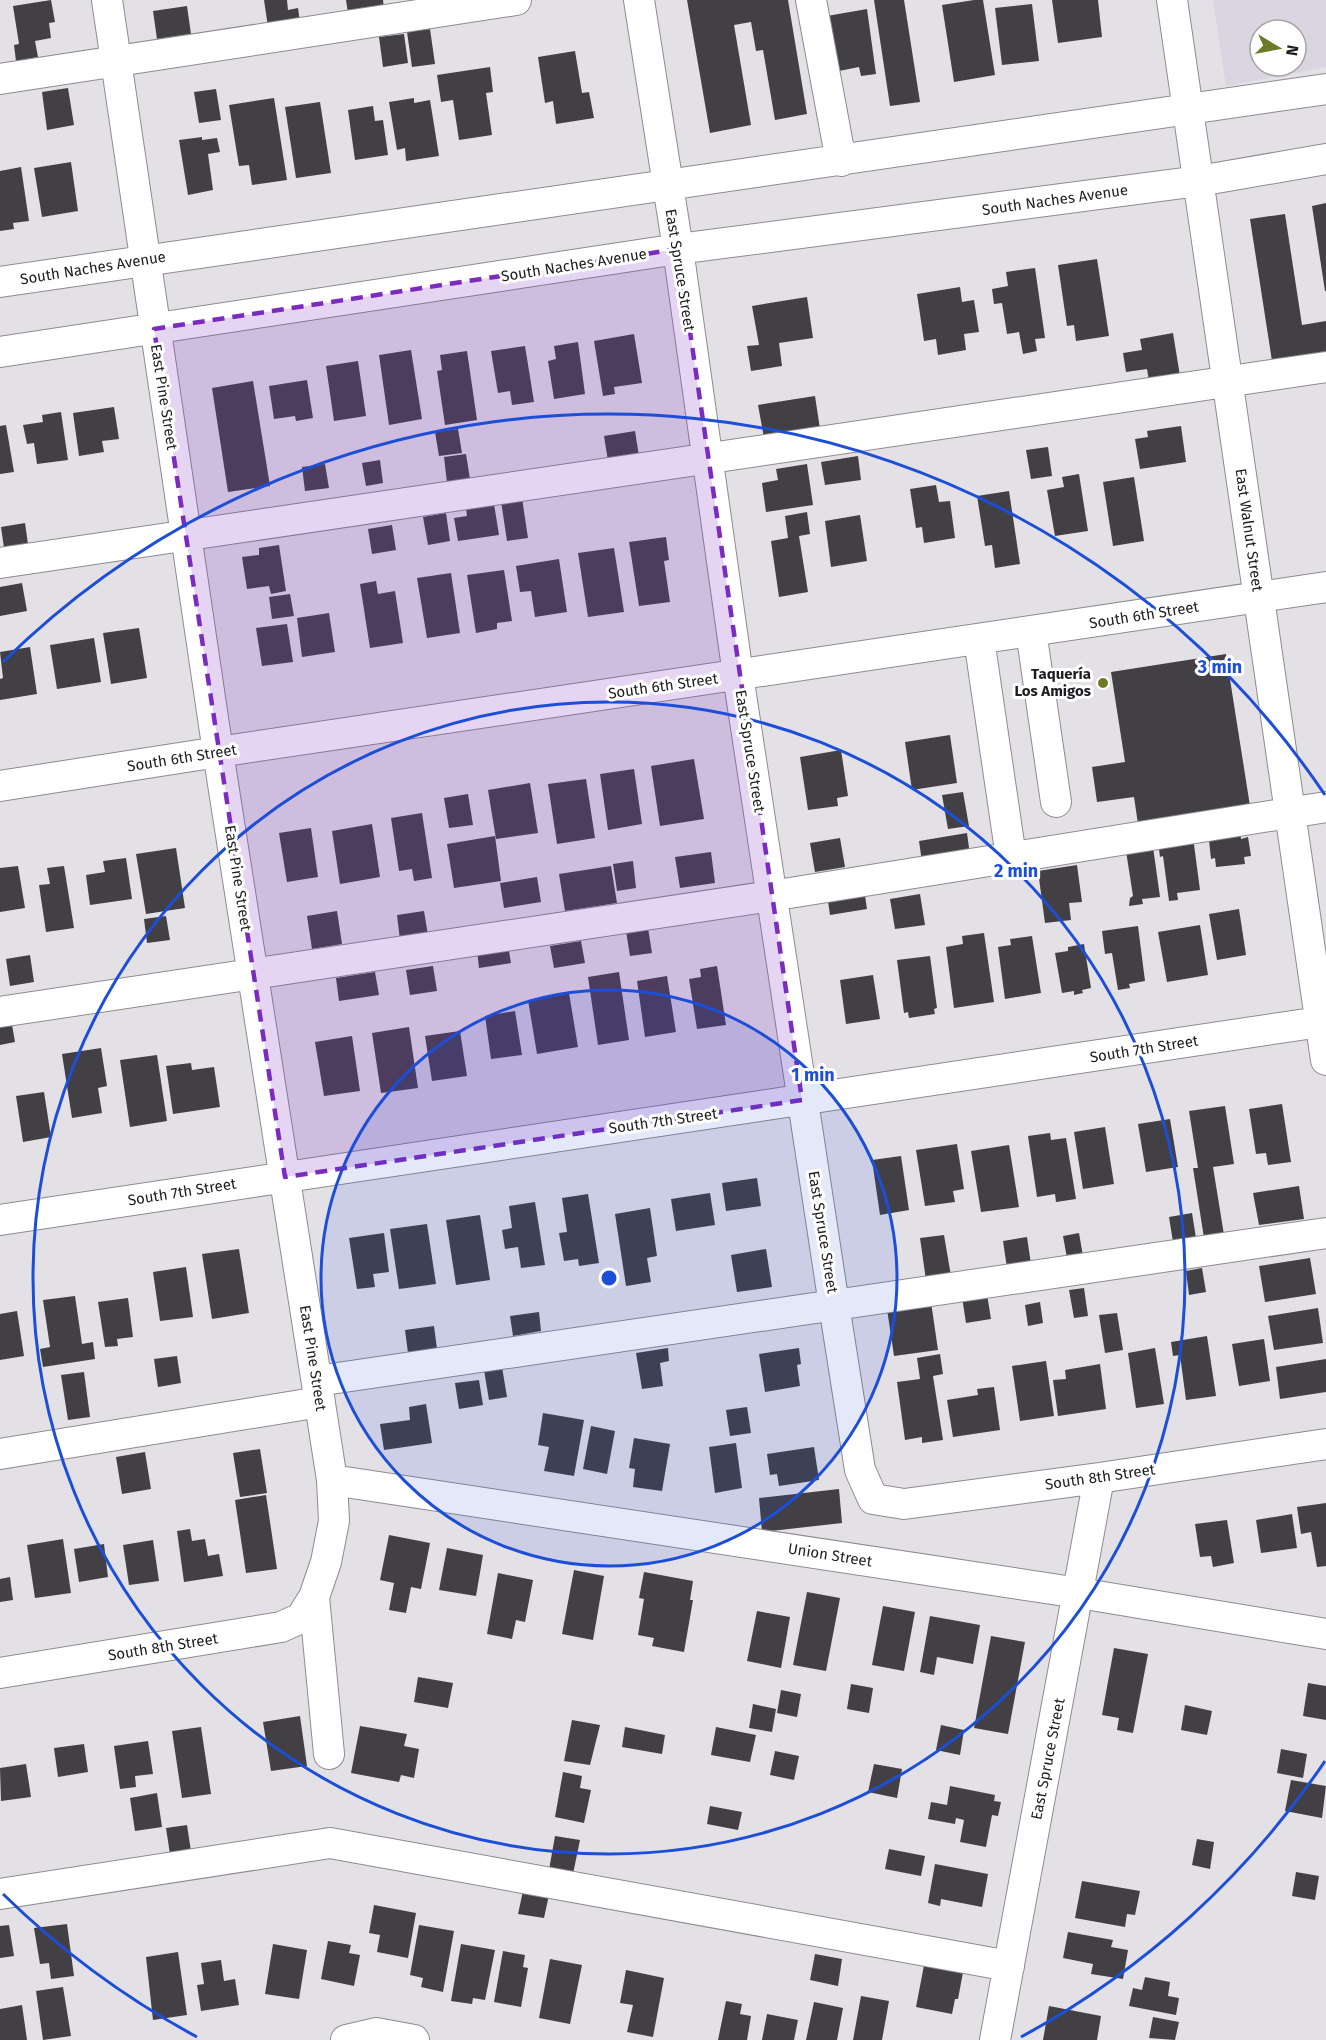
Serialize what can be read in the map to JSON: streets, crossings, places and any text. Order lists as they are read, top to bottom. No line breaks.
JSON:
{"streets":{"street":["South Naches Avenue","East Spruce Street","East Pine Street","East Walnut Street","South 6th Street","South 7th Street","South 8th Street","Union Street"]},"crossings":[["South Naches Avenue","East Spruce Street"],["South Naches Avenue","East Pine Street"],["South Naches Avenue","East Walnut Street"],["East Spruce Street","South 6th Street"],["East Spruce Street","South 7th Street"],["East Spruce Street","South 8th Street"],["East Spruce Street","Union Street"],["East Pine Street","South 6th Street"],["East Pine Street","South 7th Street"],["East Pine Street","South 8th Street"],["East Pine Street","Union Street"],["East Walnut Street","South 6th Street"],["East Walnut Street","South 7th Street"]],"places":["Taquería Los Amigos"],"north":"right","rings":["3 min","2 min","1 min"]}
